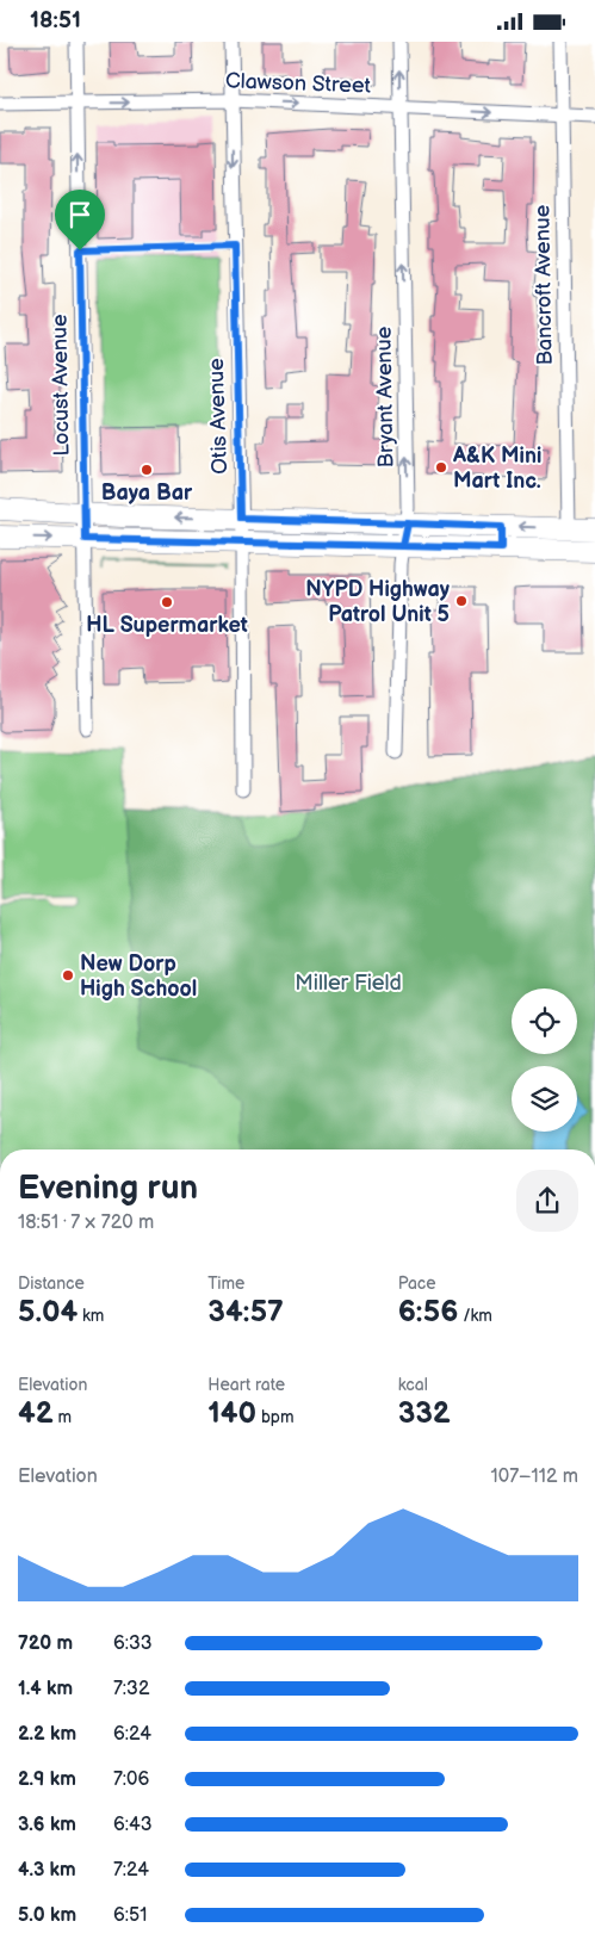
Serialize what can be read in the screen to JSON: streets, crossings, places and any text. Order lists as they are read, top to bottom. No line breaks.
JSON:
{"streets":{"street":["Clawson Street","Bancroft Avenue","Locust Avenue","Bryant Avenue","Otis Avenue"]},"crossings":[["Clawson Street","Bancroft Avenue"],["Clawson Street","Locust Avenue"],["Clawson Street","Bryant Avenue"],["Clawson Street","Otis Avenue"]],"one_way":["Clawson Street","Bryant Avenue"],"parks":["Miller Field"],"places":["A&K Mini Mart Inc.","Baya Bar","NYPD Highway Patrol Unit 5","HL Supermarket","New Dorp High School"],"page":{"status":"18:51","heading":["Evening run","18:51 · 7 × 720 m"],"stats":[["Distance","5.04 km"],["Time","34:57"],["Pace","6:56 /km"],["Elevation","42 m"],["Heart rate","140 bpm"],["kcal","332"]],"chart":["Elevation","107–112 m"],"list":[{"name":"720 m","note":"6:33"},{"name":"1.4 km","note":"7:32"},{"name":"2.2 km","note":"6:24"},{"name":"2.9 km","note":"7:06"},{"name":"3.6 km","note":"6:43"},{"name":"4.3 km","note":"7:24"},{"name":"5.0 km","note":"6:51"}]}}
